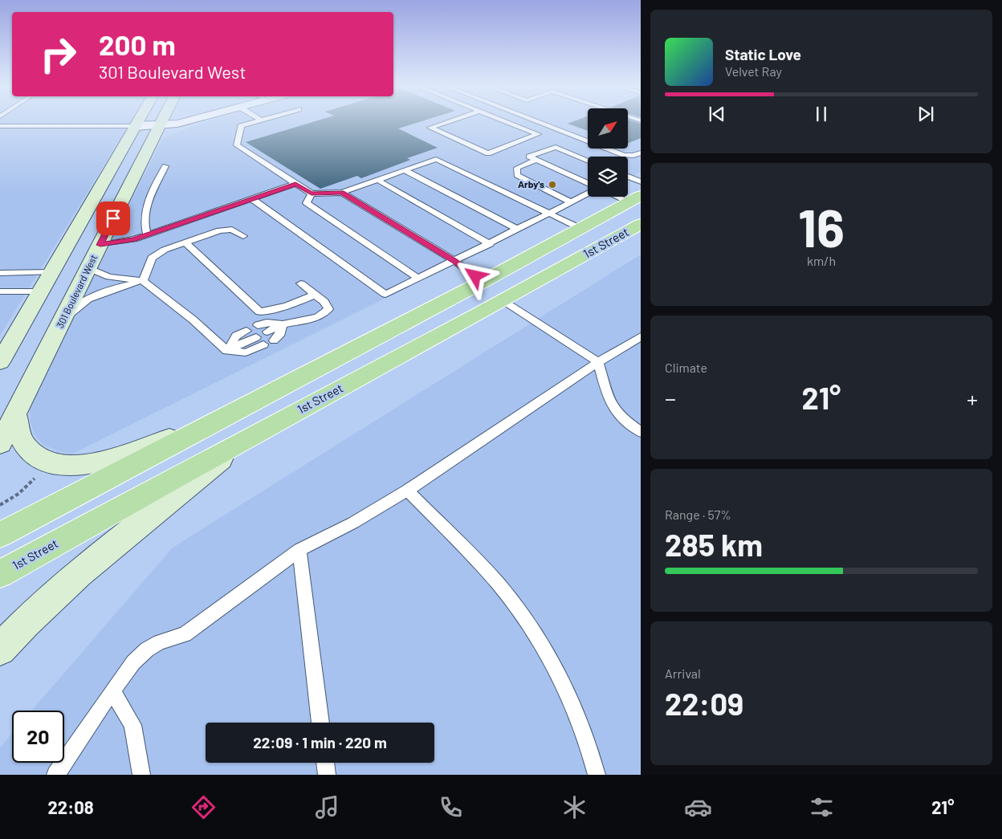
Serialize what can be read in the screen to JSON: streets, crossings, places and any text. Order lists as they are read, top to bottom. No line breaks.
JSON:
{"streets":{"main road":["1st Street","301 Boulevard West"]},"places":["Arby's"],"north":"top right","page":{"turn":["200 m","301 Boulevard West"],"song":["Static Love","Velvet Ray"],"tile":[["16","km/h"],"Climate",["Range · 57%","285 km"],["Arrival","22:09"]],"heat":["−","21°","+"],"limit":"20","trip":"22:09 · 1 min · 220 m","tabs":["22:08","21°"]}}
